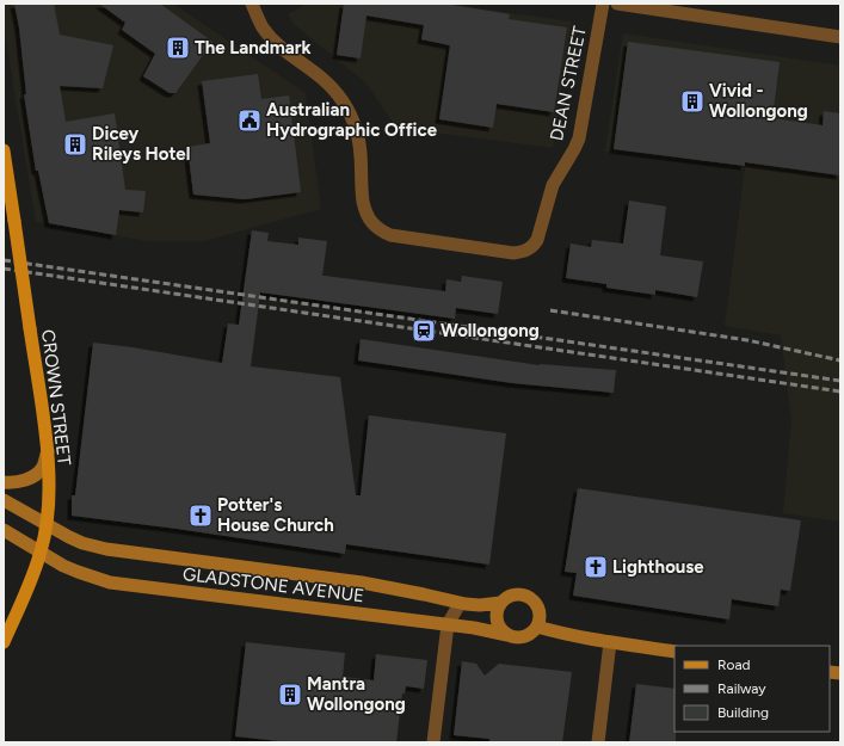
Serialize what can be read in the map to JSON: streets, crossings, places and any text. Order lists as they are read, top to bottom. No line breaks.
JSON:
{"streets":{"main road":["CROWN STREET","GLADSTONE AVENUE"],"street":["DEAN STREET"]},"crossings":[["CROWN STREET","GLADSTONE AVENUE"]],"places":{"building":["The Landmark","Vivid - Wollongong","Dicey Rileys Hotel","Mantra Wollongong"],"public building":["Australian Hydrographic Office"],"station":["Wollongong"],"church":["Potter's House Church","Lighthouse"]},"legend":["Road","Railway","Building"]}
